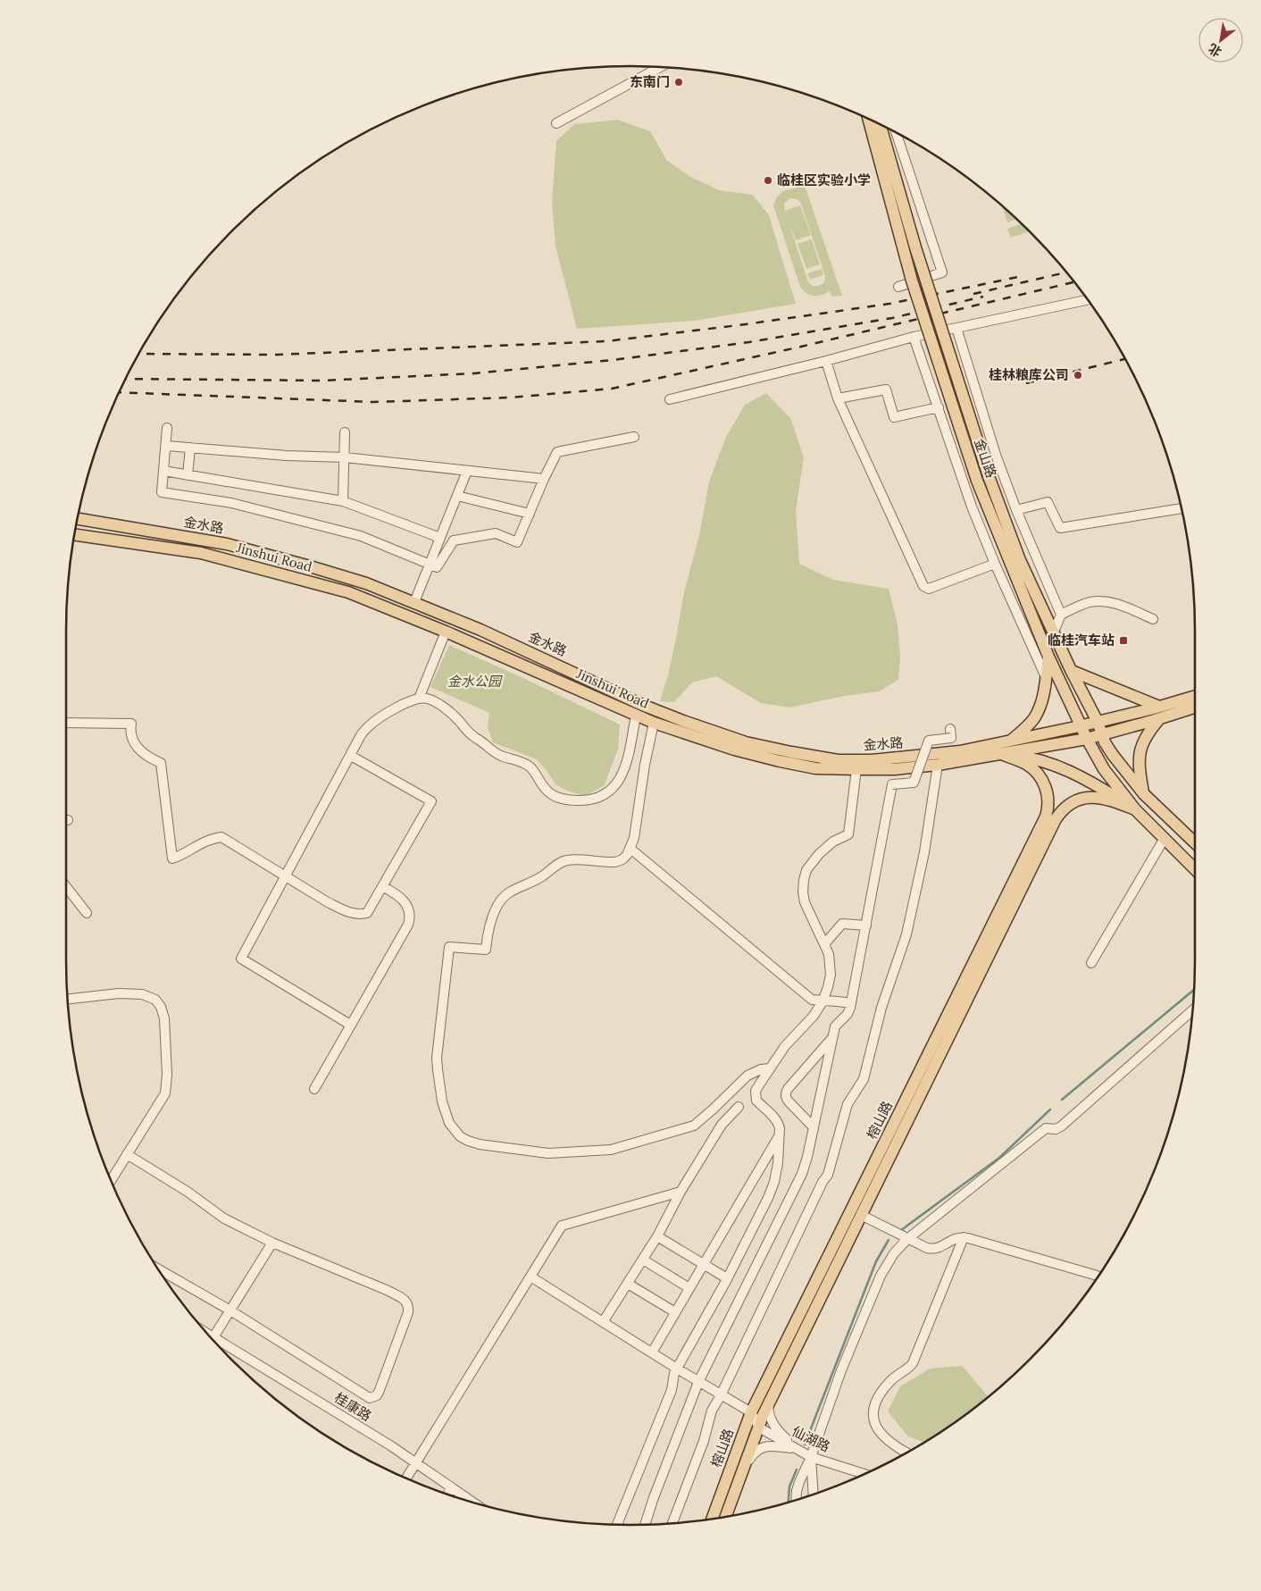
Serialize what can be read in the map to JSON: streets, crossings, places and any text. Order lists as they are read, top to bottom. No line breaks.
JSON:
{"streets":{"main road":["金山路","金水路","Jinshui Road","榕山路"],"street":["桂康路","仙湖路"]},"crossings":[["金山路","金水路"],["金山路","Jinshui Road"],["金山路","榕山路"],["Jinshui Road","榕山路"],["榕山路","仙湖路"]],"parks":["金水公园"],"places":{"other":["东南门","临桂区实验小学","桂林粮库公司"],"transit":["临桂汽车站"]},"north":"bottom left"}
